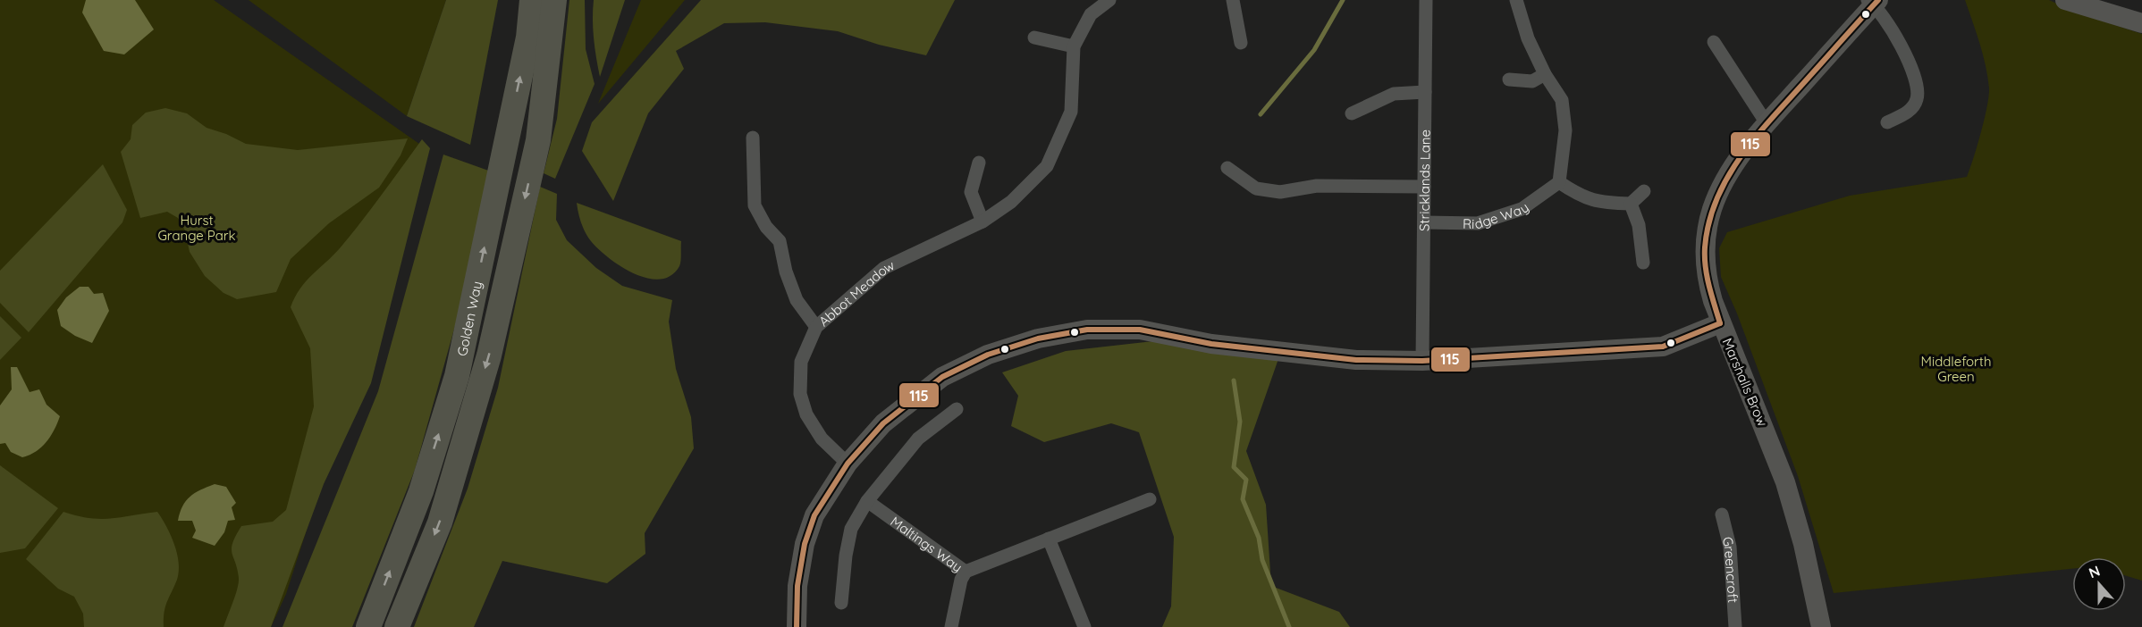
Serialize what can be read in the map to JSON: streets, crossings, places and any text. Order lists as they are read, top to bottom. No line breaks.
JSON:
{"streets":{"highway":["Golden Way"],"street":["Stricklands Lane","Ridge Way","Abbot Meadow","Marshalls Brow","Maltings Way","Greencroft"]},"crossings":[["Stricklands Lane","Ridge Way"]],"parks":["Hurst Grange Park","Middleforth Green"],"lines":["transit line 115"],"north":"top"}
